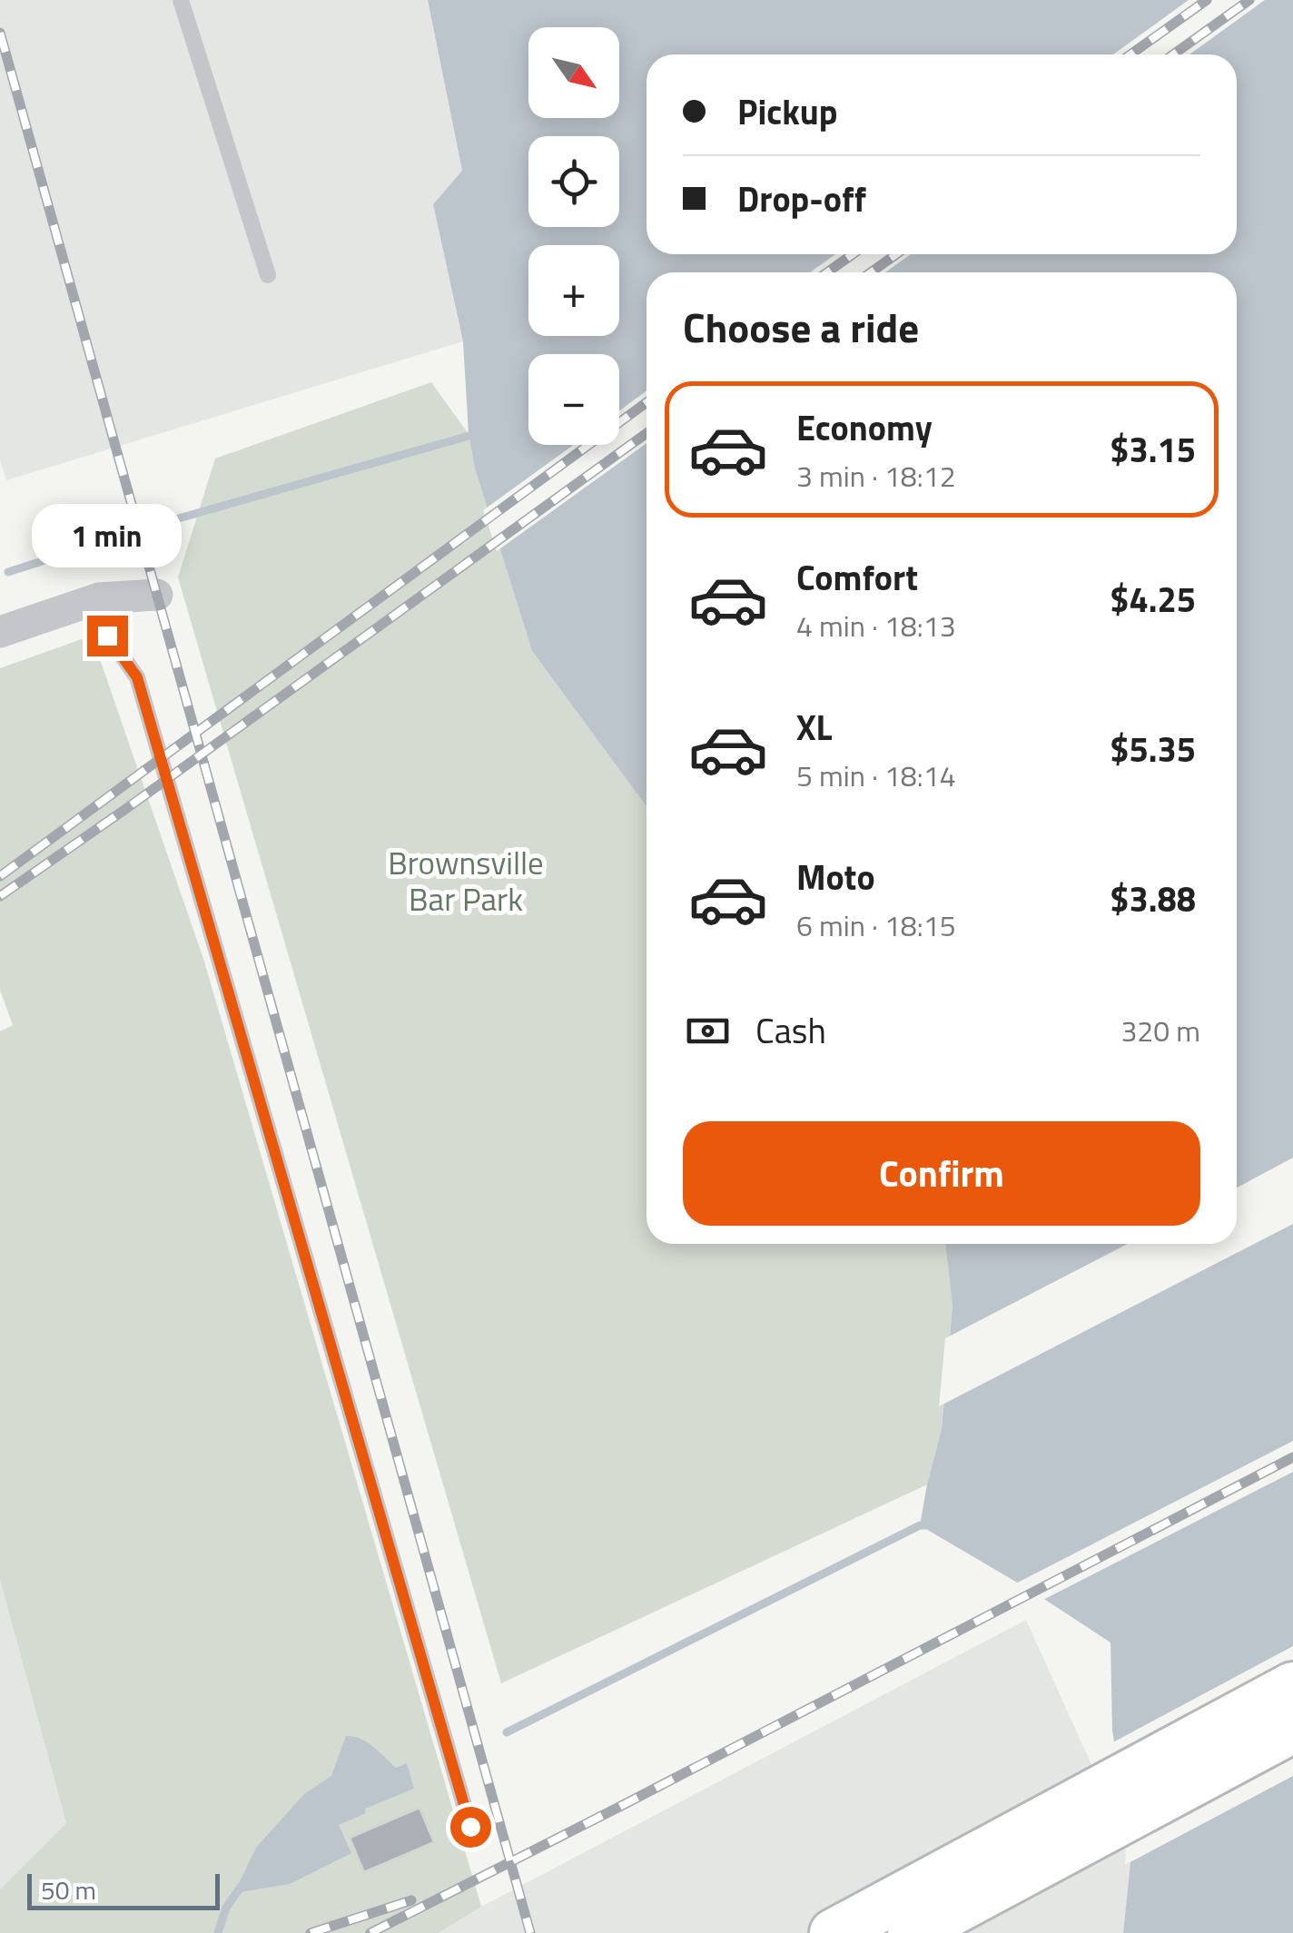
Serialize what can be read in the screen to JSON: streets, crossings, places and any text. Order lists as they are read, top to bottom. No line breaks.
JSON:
{"parks":["Brownsville Bar Park"],"scale_bar":"50 m","north":"bottom right","page":{"map_buttons":["+","−"],"banner":["Pickup","Drop-off"],"heading":"Choose a ride","list":[{"name":"Economy","note":"3 min · 18:12","value":"$3.15"},{"name":"Comfort","note":"4 min · 18:13","value":"$4.25"},{"name":"XL","note":"5 min · 18:14","value":"$5.35"},{"name":"Moto","note":"6 min · 18:15","value":"$3.88"}],"bubble":"1 min","pay":["Cash","320 m"],"buttons":"Confirm","scale":"50 m"}}
